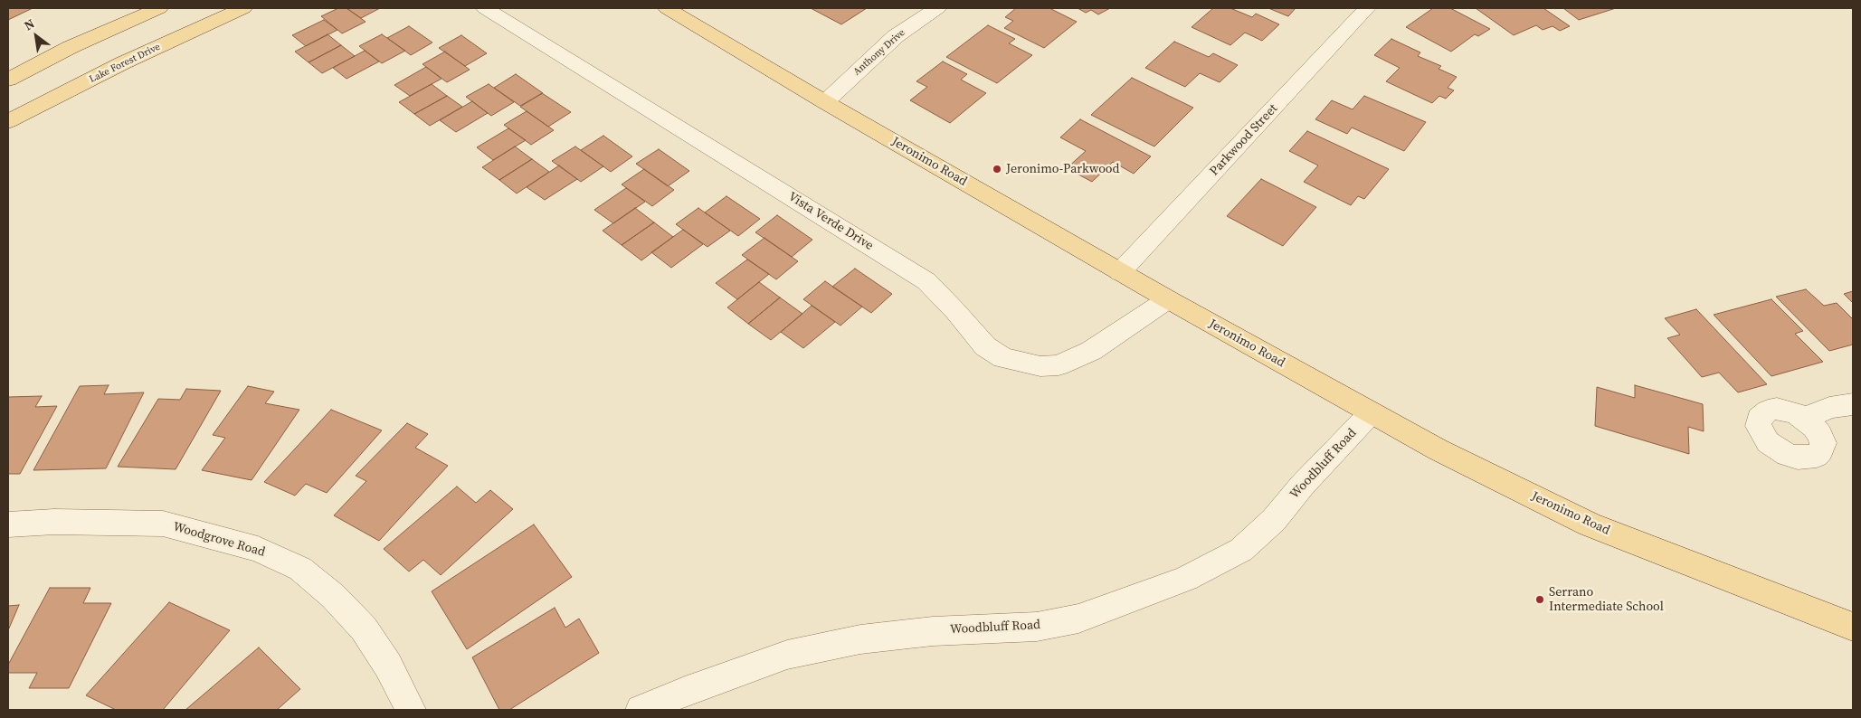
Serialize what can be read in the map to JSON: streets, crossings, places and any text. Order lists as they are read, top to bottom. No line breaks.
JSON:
{"streets":{"main road":["Lake Forest Drive","Jeronimo Road"],"street":["Anthony Drive","Parkwood Street","Vista Verde Drive","Woodbluff Road","Woodgrove Road"]},"crossings":[["Anthony Drive","Jeronimo Road"],["Parkwood Street","Jeronimo Road"],["Jeronimo Road","Vista Verde Drive"],["Jeronimo Road","Woodbluff Road"]],"places":["Jeronimo-Parkwood","Serrano Intermediate School"],"north":"top left"}
